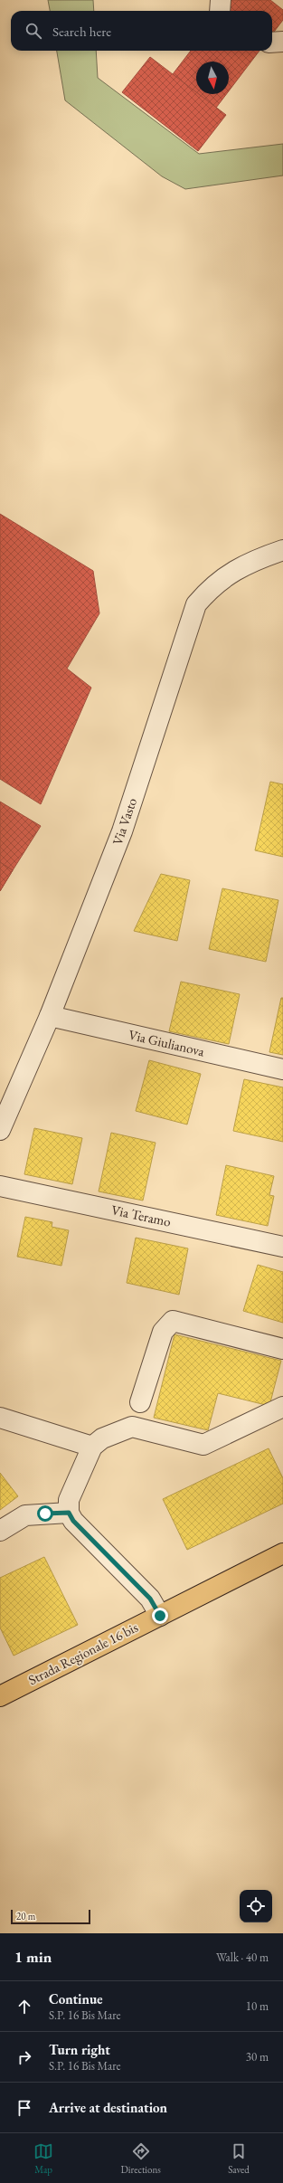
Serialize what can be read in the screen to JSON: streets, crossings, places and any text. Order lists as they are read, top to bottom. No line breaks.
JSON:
{"streets":{"main road":["Strada Regionale 16 bis"],"street":["Via Vasto","Via Giulianova","Via Teramo"]},"crossings":[["Via Vasto","Via Giulianova"]],"scale_bar":"20 m","north":"bottom","page":{"search":"Search here","scale":"20 m","heading":["1 min","Walk · 40 m"],"list":[["Continue","S.P. 16 Bis Mare","10 m"],["Turn right","S.P. 16 Bis Mare","30 m"],"Arrive at destination"],"nav":["Map","Directions","Saved"]}}
